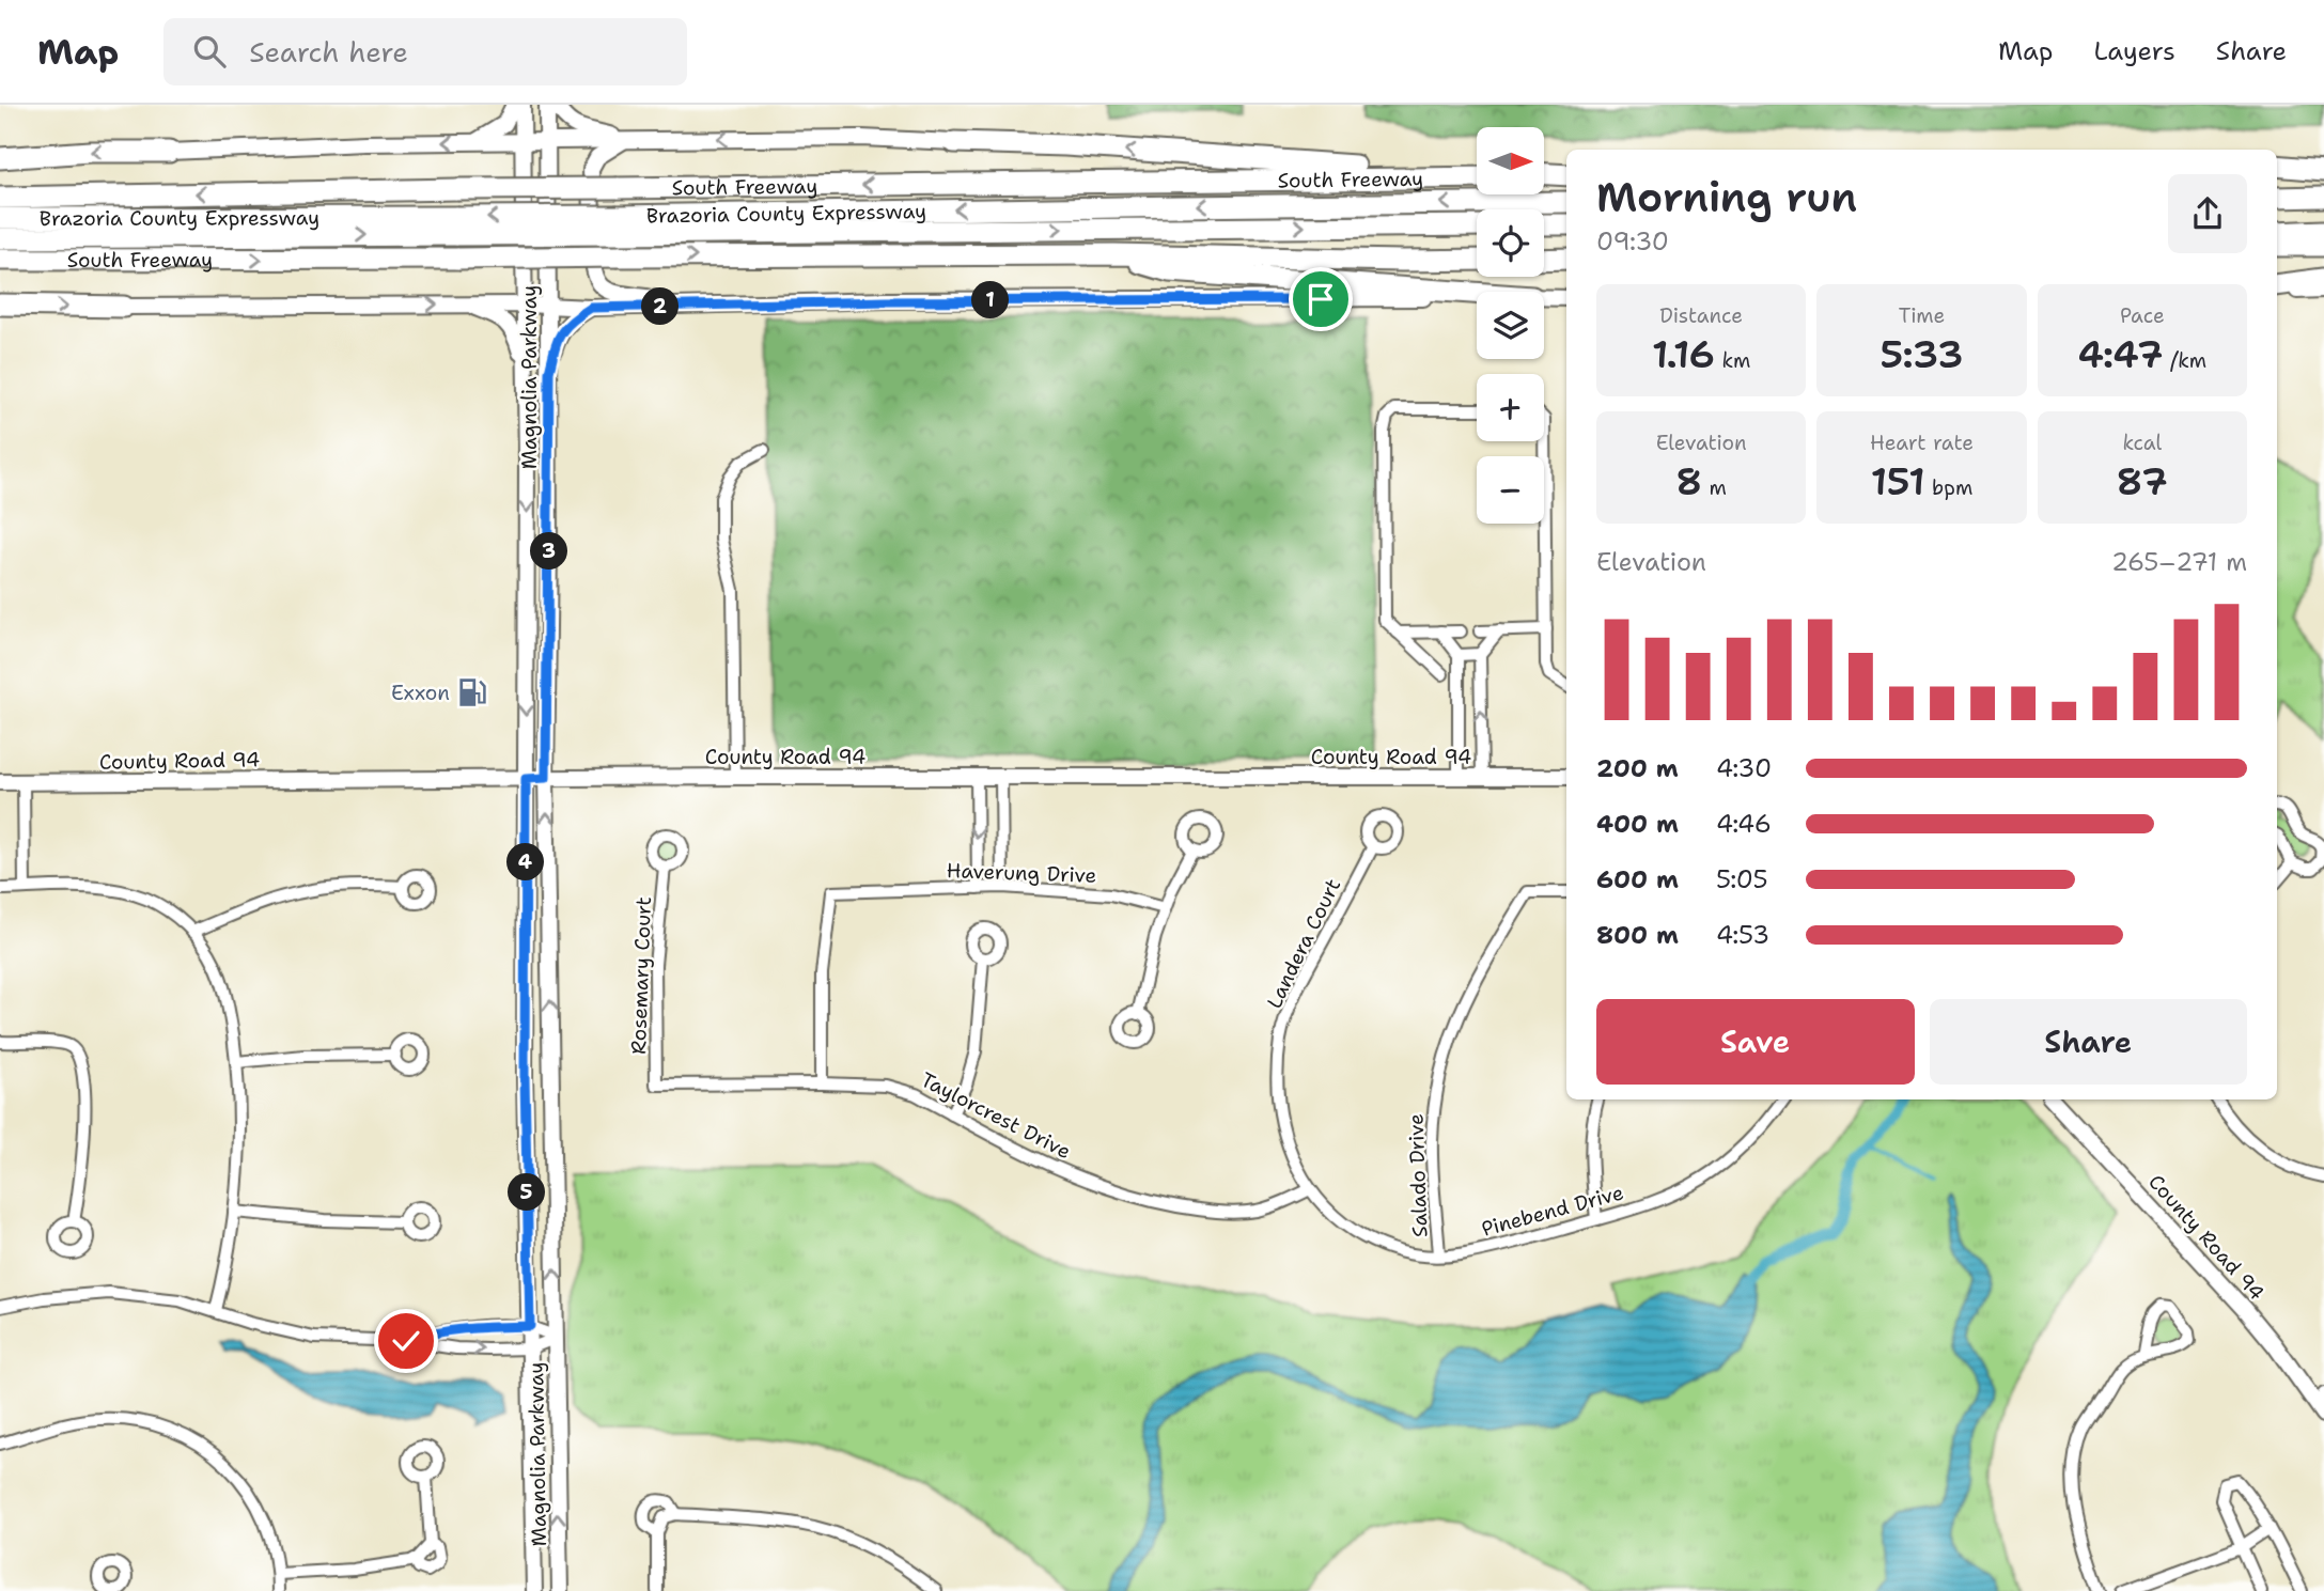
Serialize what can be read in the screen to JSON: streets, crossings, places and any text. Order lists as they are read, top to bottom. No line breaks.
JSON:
{"streets":{"highway":["South Freeway","Brazoria County Expressway"],"main road":["Magnolia Parkway","County Road 94"],"street":["Haverung Drive","Landera Court","Rosemary Court","Taylorcrest Drive","Salado Drive","Pinebend Drive"]},"crossings":[["Magnolia Parkway","County Road 94"],["Haverung Drive","Taylorcrest Drive"],["Landera Court","Taylorcrest Drive"],["Landera Court","Pinebend Drive"],["Rosemary Court","Taylorcrest Drive"],["Taylorcrest Drive","Pinebend Drive"],["Salado Drive","Pinebend Drive"]],"places":{"fuel station":["Exxon"]},"north":"right","page":{"header":"Map","search":"Search here","nav":["Map","Layers","Share"],"map_buttons":["+","−"],"heading":["Morning run","09:30"],"stats":[["Distance","1.16 km"],["Time","5:33"],["Pace","4:47 /km"],["Elevation","8 m"],["Heart rate","151 bpm"],["kcal","87"]],"pins":["1","2","3","4","5"],"chart":["Elevation","265–271 m"],"list":[{"name":"200 m","note":"4:30"},{"name":"400 m","note":"4:46"},{"name":"600 m","note":"5:05"},{"name":"800 m","note":"4:53"}],"buttons":["Save","Share"]}}
